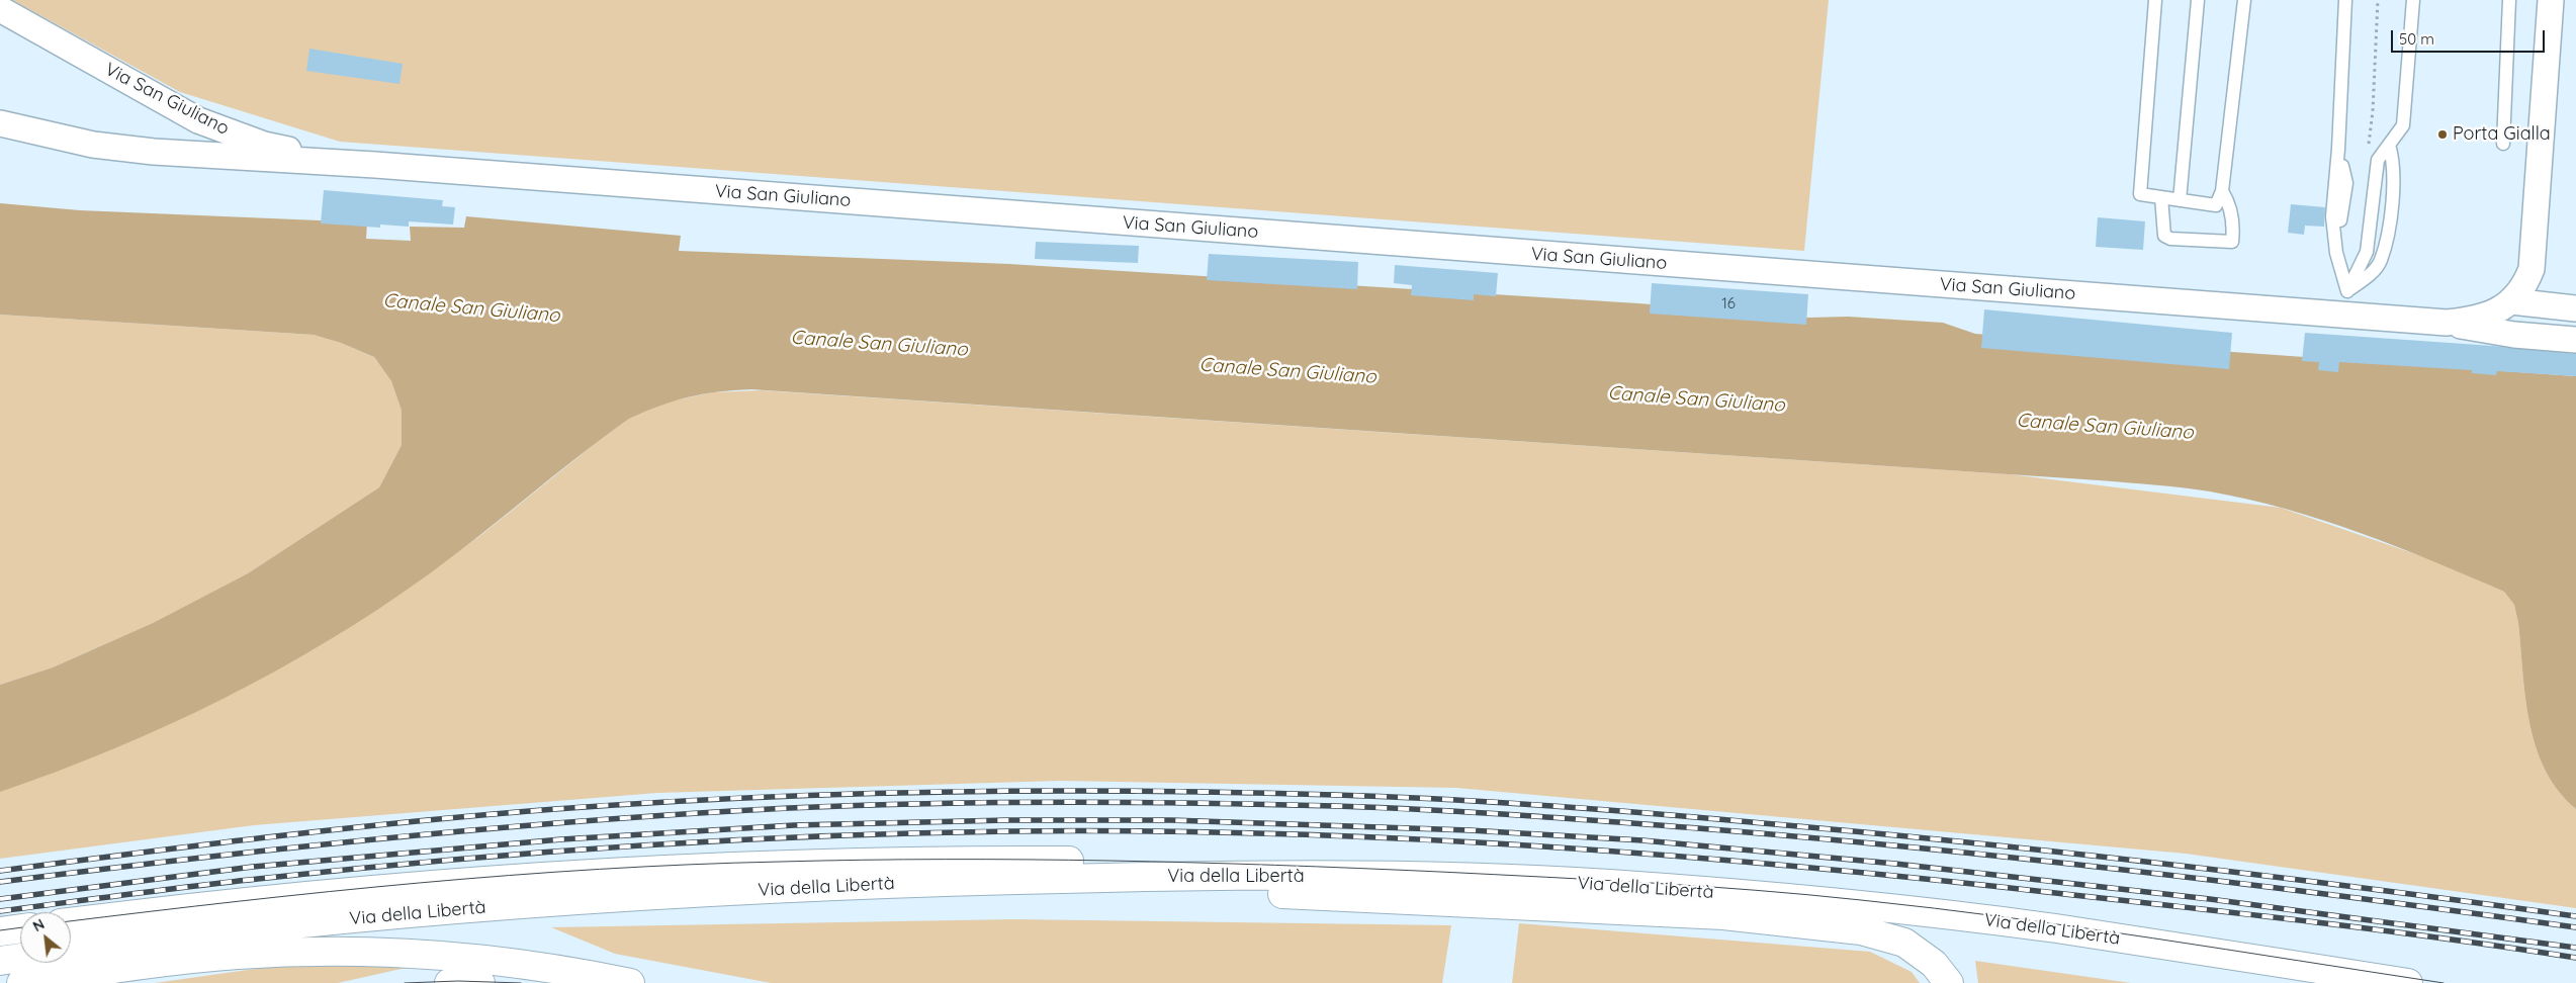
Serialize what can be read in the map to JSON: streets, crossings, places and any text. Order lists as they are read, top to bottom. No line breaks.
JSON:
{"streets":{"highway":["Via della Libertà"],"street":["Via San Giuliano"]},"water":["Canale San Giuliano"],"places":["Porta Gialla"],"house_numbers":["16"],"scale_bar":"50 m","north":"top left"}
